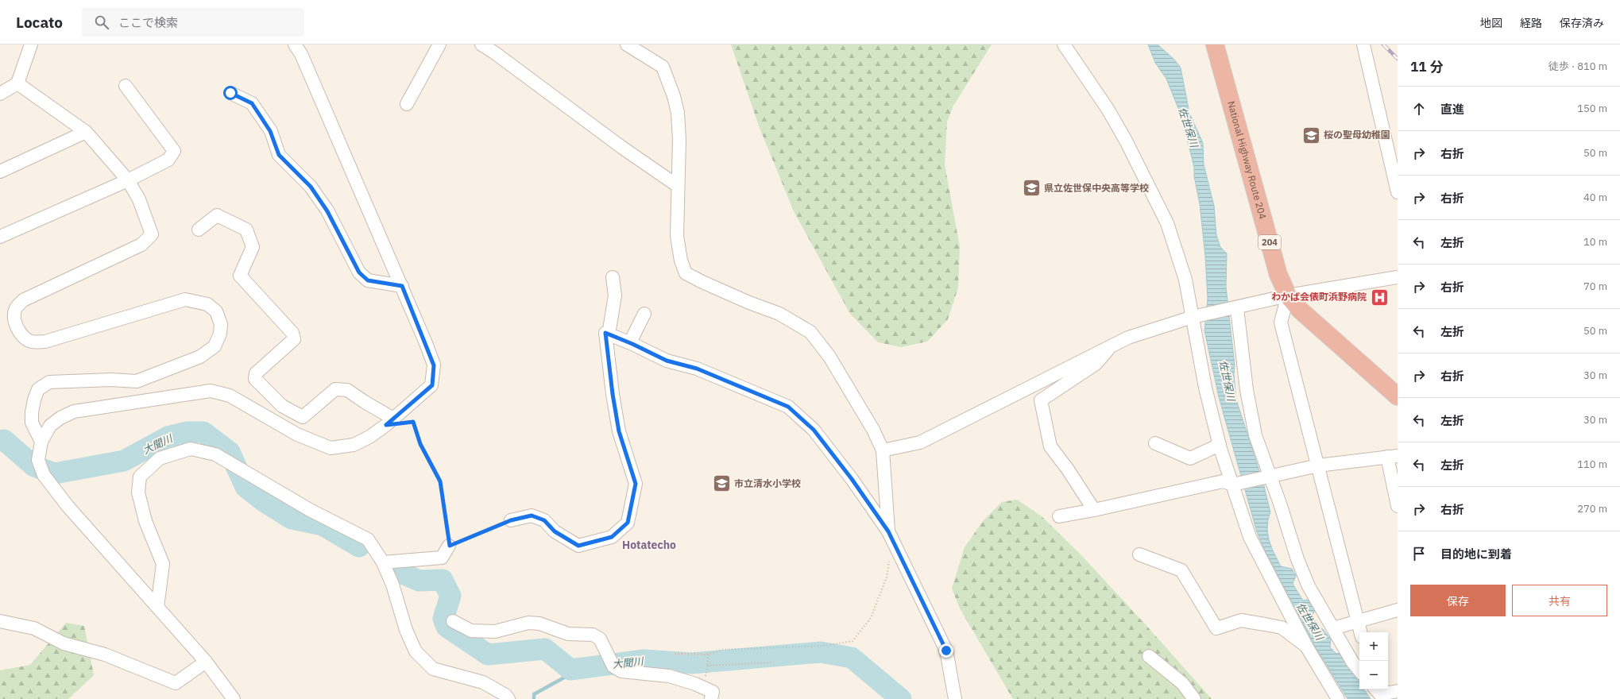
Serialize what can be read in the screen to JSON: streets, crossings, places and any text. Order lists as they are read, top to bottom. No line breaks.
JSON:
{"streets":{"highway":["National Highway Route 204","204"]},"districts":["Hotatecho"],"water":["佐世保川","大聞川"],"places":{"school or university":["桜の聖母幼稚園","県立佐世保中央高等学校","市立清水小学校"],"hospital":["わかば会俵町浜野病院"]},"page":{"header":"Locato","search":"ここで検索","nav":["地図","経路","保存済み"],"heading":["11 分","徒歩 · 810 m"],"list":[["直進","150 m"],["右折","50 m"],["右折","40 m"],["左折","10 m"],["右折","70 m"],["左折","50 m"],["右折","30 m"],["左折","30 m"],["左折","110 m"],["右折","270 m"],"目的地に到着"],"buttons":["保存","共有"],"map_buttons":["+","−"]}}
